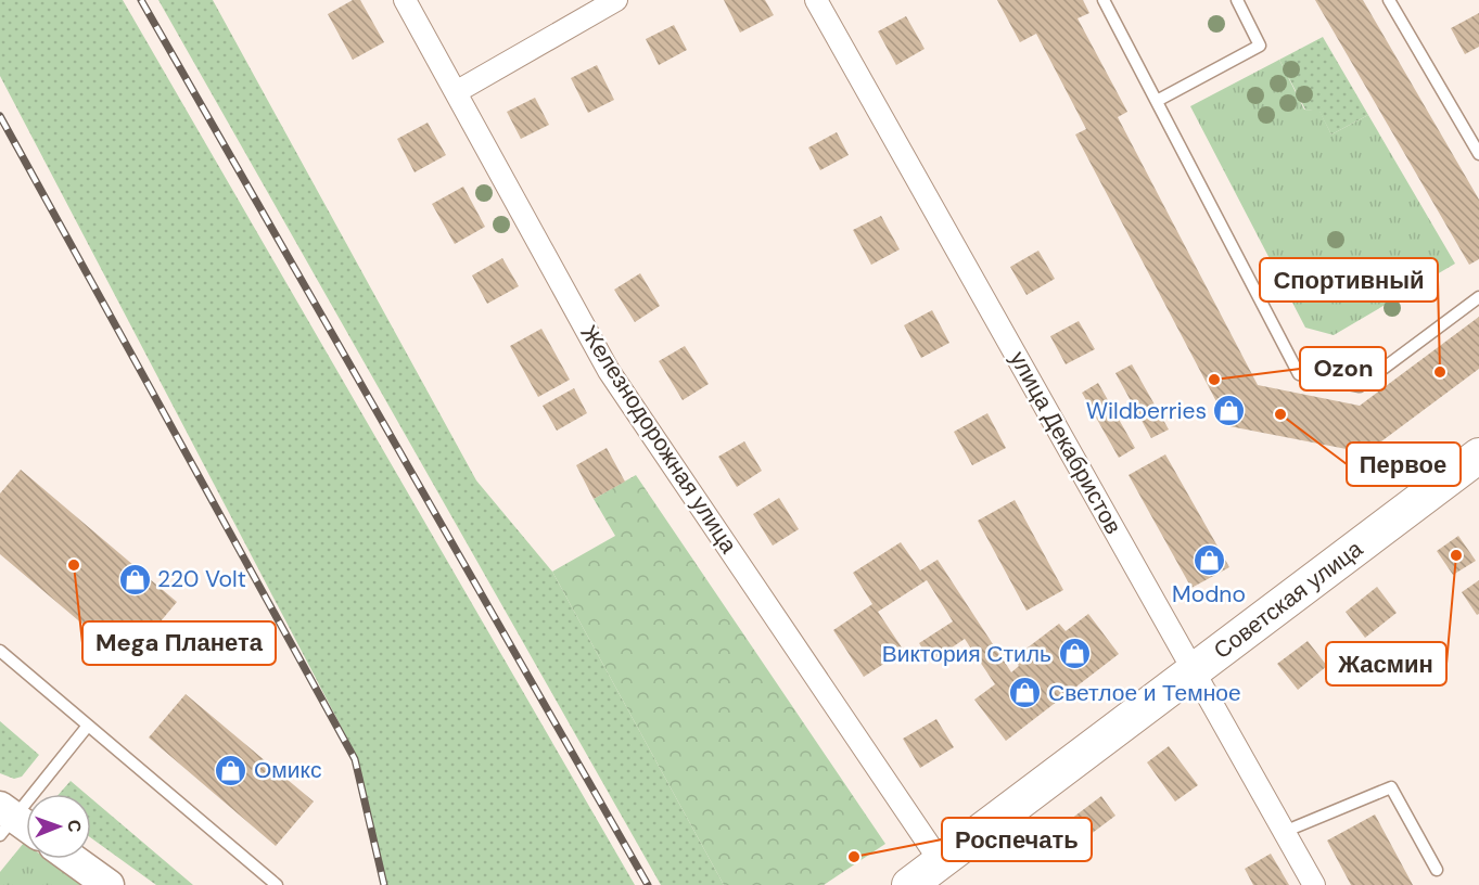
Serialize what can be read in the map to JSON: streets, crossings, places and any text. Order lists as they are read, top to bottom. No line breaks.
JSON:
{"streets":{"main road":["Советская улица"],"street":["Железнодорожная улица","улица Декабристов"]},"crossings":[["Железнодорожная улица","Советская улица"],["улица Декабристов","Советская улица"]],"places":{"other":["Спортивный","Ozon","Первое","Жасмин","Mega Планета","Роспечать"],"shop":["Wildberries","Modno","220 Volt","Виктория Стиль","Светлое и Темное","Омикс"]},"north":"right"}
